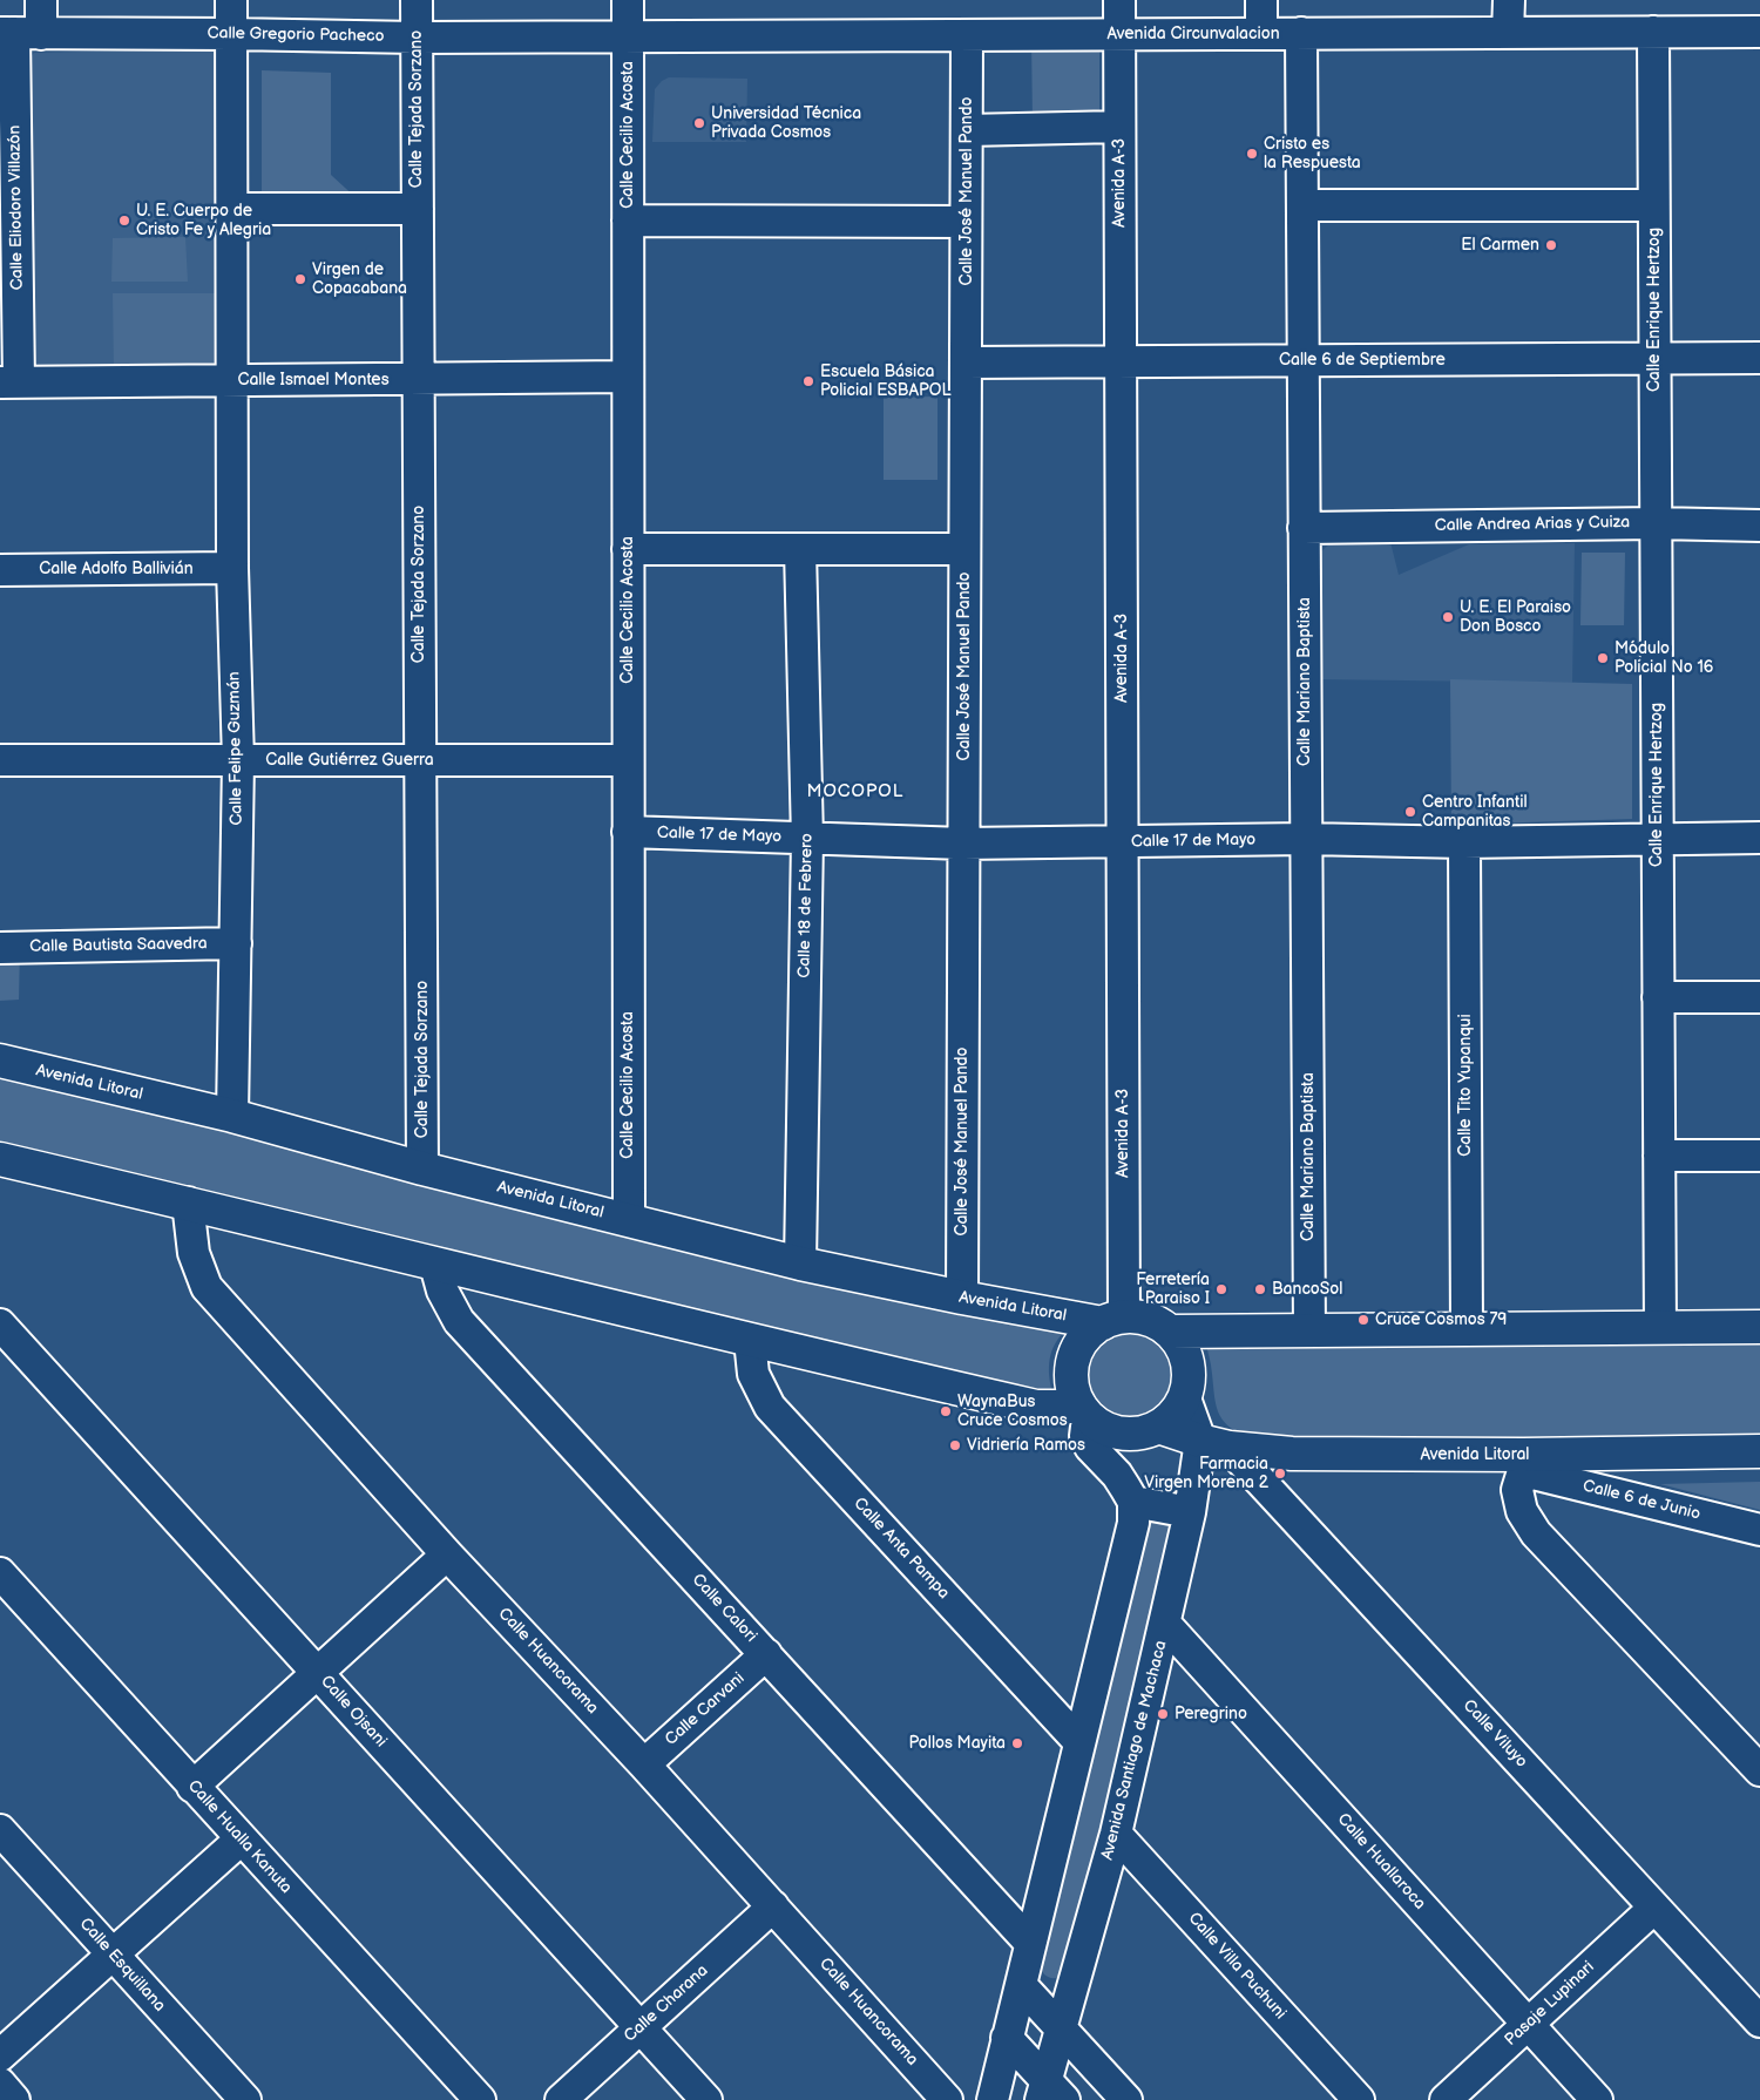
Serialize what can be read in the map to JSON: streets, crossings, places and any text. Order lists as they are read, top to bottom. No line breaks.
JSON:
{"streets":{"main road":["Avenida Litoral"],"street":["Avenida Circunvalacion","Calle Gregorio Pacheco","Calle Tejada Sorzano","Calle Cecilio Acosta","Avenida A-3","Calle José Manuel Pando","Calle Eliodoro Villazón","Calle Enrique Hertzog","Calle 6 de Septiembre","Calle Ismael Montes","Calle Andrea Arias y Cuiza","Calle Adolfo Ballivián","Calle Mariano Baptista","Calle Felipe Guzmán","Calle Gutiérrez Guerra","Calle 17 de Mayo","Calle 18 de Febrero","Calle Bautista Saavedra","Calle Tito Yupanqui","Calle 6 de Junio","Calle Anta Pampa","Calle Calori","Calle Huancorama","Calle Carvani","Calle Ojsani","Calle Viluyo","Avenida Santiago de Machaca","Calle Hualla Kanuta","Calle Huallaroca","Calle Esquillana","Calle Villa Puchuni","Calle Charana","Pasaje Lupinari"]},"crossings":[["Avenida Circunvalacion","Calle Gregorio Pacheco"],["Avenida Circunvalacion","Calle Cecilio Acosta"],["Avenida Circunvalacion","Avenida A-3"],["Avenida Circunvalacion","Calle José Manuel Pando"],["Avenida Circunvalacion","Calle Enrique Hertzog"],["Avenida Circunvalacion","Calle Mariano Baptista"],["Calle Gregorio Pacheco","Calle Tejada Sorzano"],["Calle Gregorio Pacheco","Calle Cecilio Acosta"],["Calle Gregorio Pacheco","Calle Eliodoro Villazón"],["Calle Gregorio Pacheco","Calle Felipe Guzmán"],["Calle Tejada Sorzano","Calle Ismael Montes"],["Calle Tejada Sorzano","Calle Gutiérrez Guerra"],["Calle Tejada Sorzano","Avenida Litoral"],["Calle Cecilio Acosta","Calle Ismael Montes"],["Calle Cecilio Acosta","Calle Gutiérrez Guerra"],["Calle Cecilio Acosta","Calle 17 de Mayo"],["Calle Cecilio Acosta","Avenida Litoral"],["Avenida A-3","Calle 6 de Septiembre"],["Avenida A-3","Calle 17 de Mayo"],["Avenida A-3","Avenida Litoral"],["Avenida A-3","Avenida Santiago de Machaca"],["Calle José Manuel Pando","Calle 6 de Septiembre"],["Calle José Manuel Pando","Calle 17 de Mayo"],["Calle José Manuel Pando","Avenida Litoral"],["Calle Eliodoro Villazón","Calle Ismael Montes"],["Calle Enrique Hertzog","Calle 6 de Septiembre"],["Calle Enrique Hertzog","Calle Andrea Arias y Cuiza"],["Calle Enrique Hertzog","Calle 17 de Mayo"],["Calle 6 de Septiembre","Calle Mariano Baptista"],["Calle Ismael Montes","Calle Felipe Guzmán"],["Calle Andrea Arias y Cuiza","Calle Mariano Baptista"],["Calle Adolfo Ballivián","Calle Felipe Guzmán"],["Calle Mariano Baptista","Calle 17 de Mayo"],["Calle Felipe Guzmán","Calle Gutiérrez Guerra"],["Calle Felipe Guzmán","Calle Bautista Saavedra"],["Calle Felipe Guzmán","Avenida Litoral"],["Calle 17 de Mayo","Calle 18 de Febrero"],["Calle 17 de Mayo","Calle Tito Yupanqui"],["Calle 18 de Febrero","Avenida Litoral"],["Avenida Litoral","Calle 6 de Junio"],["Avenida Litoral","Calle Viluyo"],["Avenida Litoral","Avenida Santiago de Machaca"],["Calle Calori","Calle Carvani"],["Calle Huancorama","Calle Carvani"],["Calle Huancorama","Calle Charana"],["Calle Ojsani","Calle Charana"],["Calle Viluyo","Avenida Santiago de Machaca"],["Calle Viluyo","Pasaje Lupinari"],["Avenida Santiago de Machaca","Calle Huallaroca"],["Avenida Santiago de Machaca","Calle Villa Puchuni"],["Calle Huallaroca","Pasaje Lupinari"]],"districts":["MOCOPOL"],"places":["Universidad Técnica Privada Cosmos","Cristo es la Respuesta","U. E. Cuerpo de Cristo Fe y Alegria","El Carmen","Virgen de Copacabana","Escuela Básica Policial ESBAPOL","U. E. El Paraiso Don Bosco","Módulo Policial No 16","Centro Infantil Campanitas","Ferretería Paraiso I","BancoSol","Cruce Cosmos 79","WaynaBus Cruce Cosmos","Vidriería Ramos","Farmacia Virgen Morena 2","Peregrino","Pollos Mayita"]}
